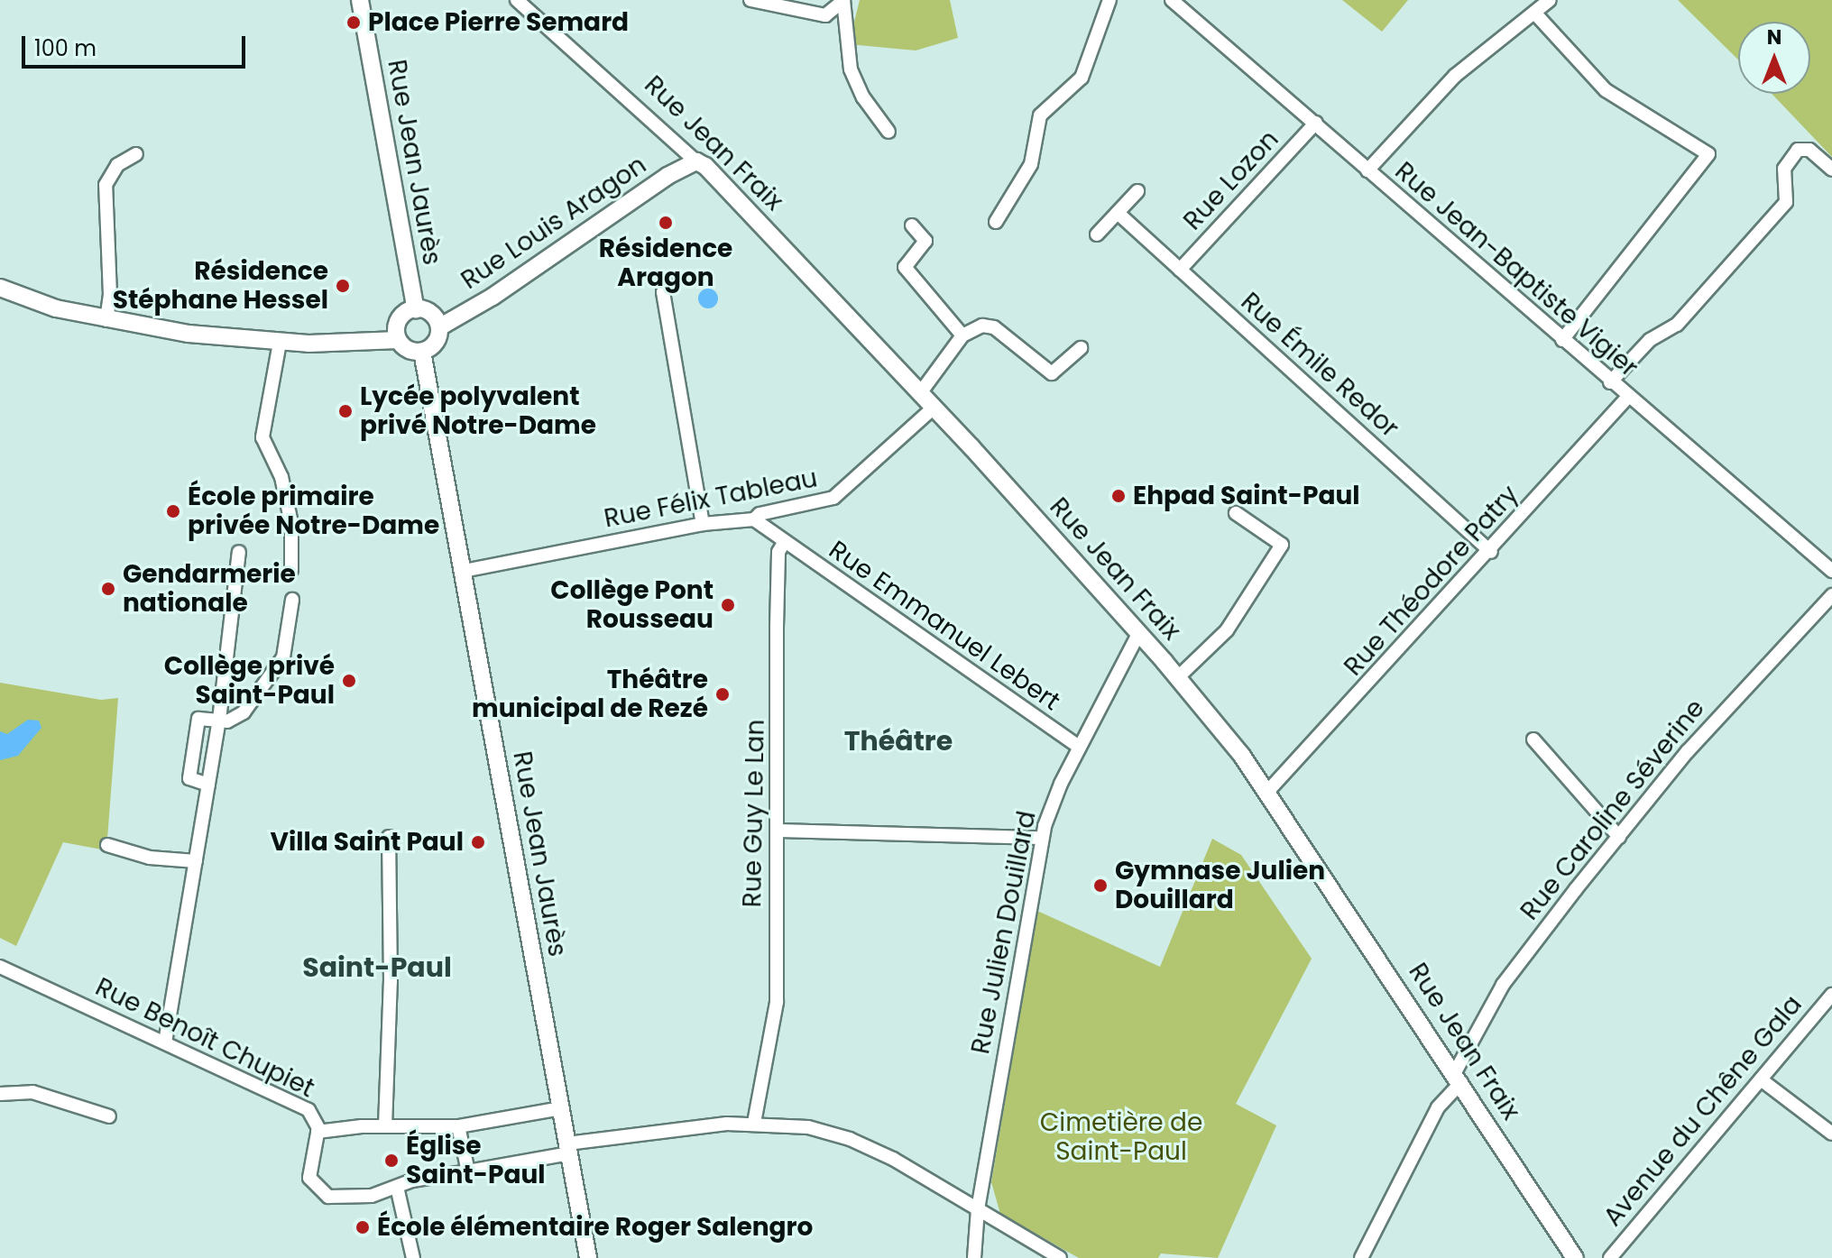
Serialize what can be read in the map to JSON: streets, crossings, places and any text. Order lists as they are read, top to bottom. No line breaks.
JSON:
{"streets":{"street":["Rue Jean Fraix","Rue Jean Jaurès","Rue Lozon","Rue Louis Aragon","Rue Jean-Baptiste Vigier","Rue Émile Redor","Rue Félix Tableau","Rue Théodore Patry","Rue Emmanuel Lebert","Rue Caroline Séverine","Rue Guy Le Lan","Rue Julien Douillard","Rue Benoît Chupiet","Avenue du Chêne Gala"]},"crossings":[["Rue Jean Fraix","Rue Louis Aragon"],["Rue Jean Fraix","Rue Félix Tableau"],["Rue Jean Fraix","Rue Théodore Patry"],["Rue Jean Fraix","Rue Caroline Séverine"],["Rue Jean Fraix","Rue Julien Douillard"],["Rue Jean Jaurès","Rue Louis Aragon"],["Rue Jean Jaurès","Rue Félix Tableau"],["Rue Jean Jaurès","Rue Benoît Chupiet"],["Rue Lozon","Rue Jean-Baptiste Vigier"],["Rue Lozon","Rue Émile Redor"],["Rue Jean-Baptiste Vigier","Rue Théodore Patry"],["Rue Émile Redor","Rue Théodore Patry"],["Rue Emmanuel Lebert","Rue Guy Le Lan"],["Rue Emmanuel Lebert","Rue Julien Douillard"]],"districts":["Théâtre","Saint-Paul"],"parks":["Cimetière de Saint-Paul"],"places":["Place Pierre Semard","Résidence Aragon","Résidence Stéphane Hessel","Lycée polyvalent privé Notre-Dame","Ehpad Saint-Paul","École primaire privée Notre-Dame","Gendarmerie nationale","Collège Pont Rousseau","Collège privé Saint-Paul","Théâtre municipal de Rezé","Villa Saint Paul","Gymnase Julien Douillard","Église Saint-Paul","École élémentaire Roger Salengro"],"scale_bar":"100 m","north":"top"}
